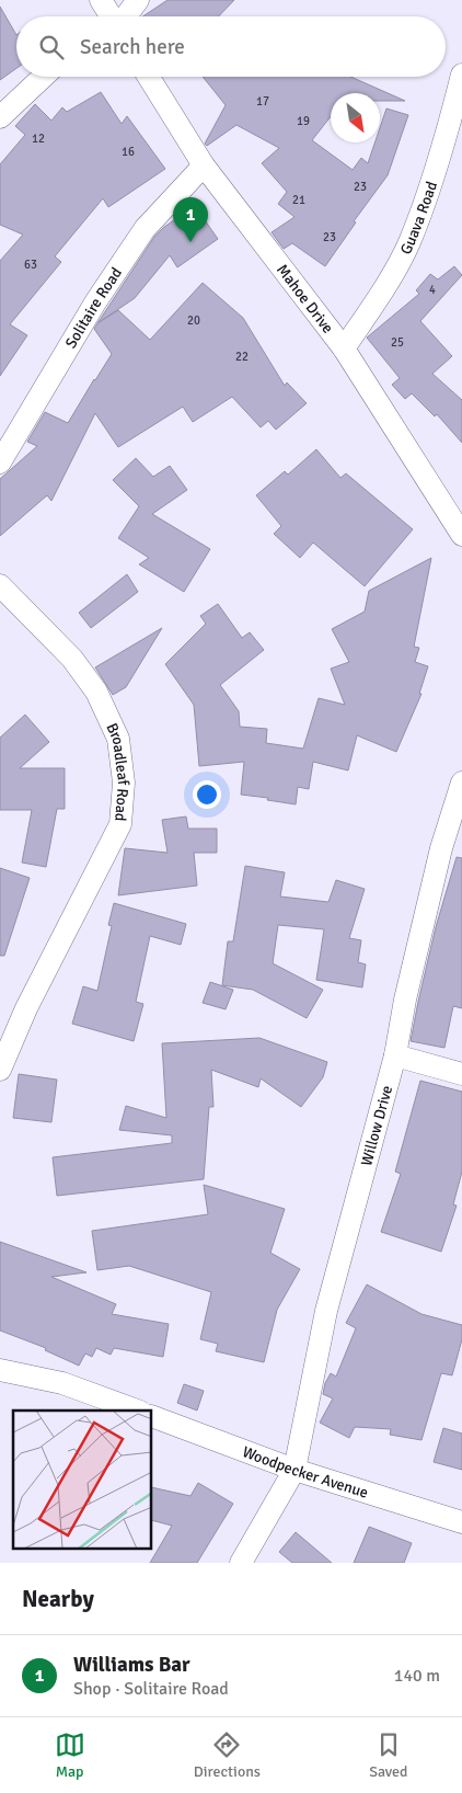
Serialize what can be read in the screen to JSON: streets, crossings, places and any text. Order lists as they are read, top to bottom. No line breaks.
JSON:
{"streets":{"street":["Guava Road","Mahoe Drive","Solitaire Road","Broadleaf Road","Willow Drive","Woodpecker Avenue"]},"crossings":[["Guava Road","Mahoe Drive"],["Mahoe Drive","Solitaire Road"],["Willow Drive","Woodpecker Avenue"]],"house_numbers":["17","19","12","16","23","21","23","63","4","20","25","22"],"north":"bottom right","page":{"search":"Search here","pins":"1","heading":"Nearby","list":[{"mark":"1","name":"Williams Bar","note":"Shop · Solitaire Road","value":"140 m"}],"nav":["Map","Directions","Saved"]}}
